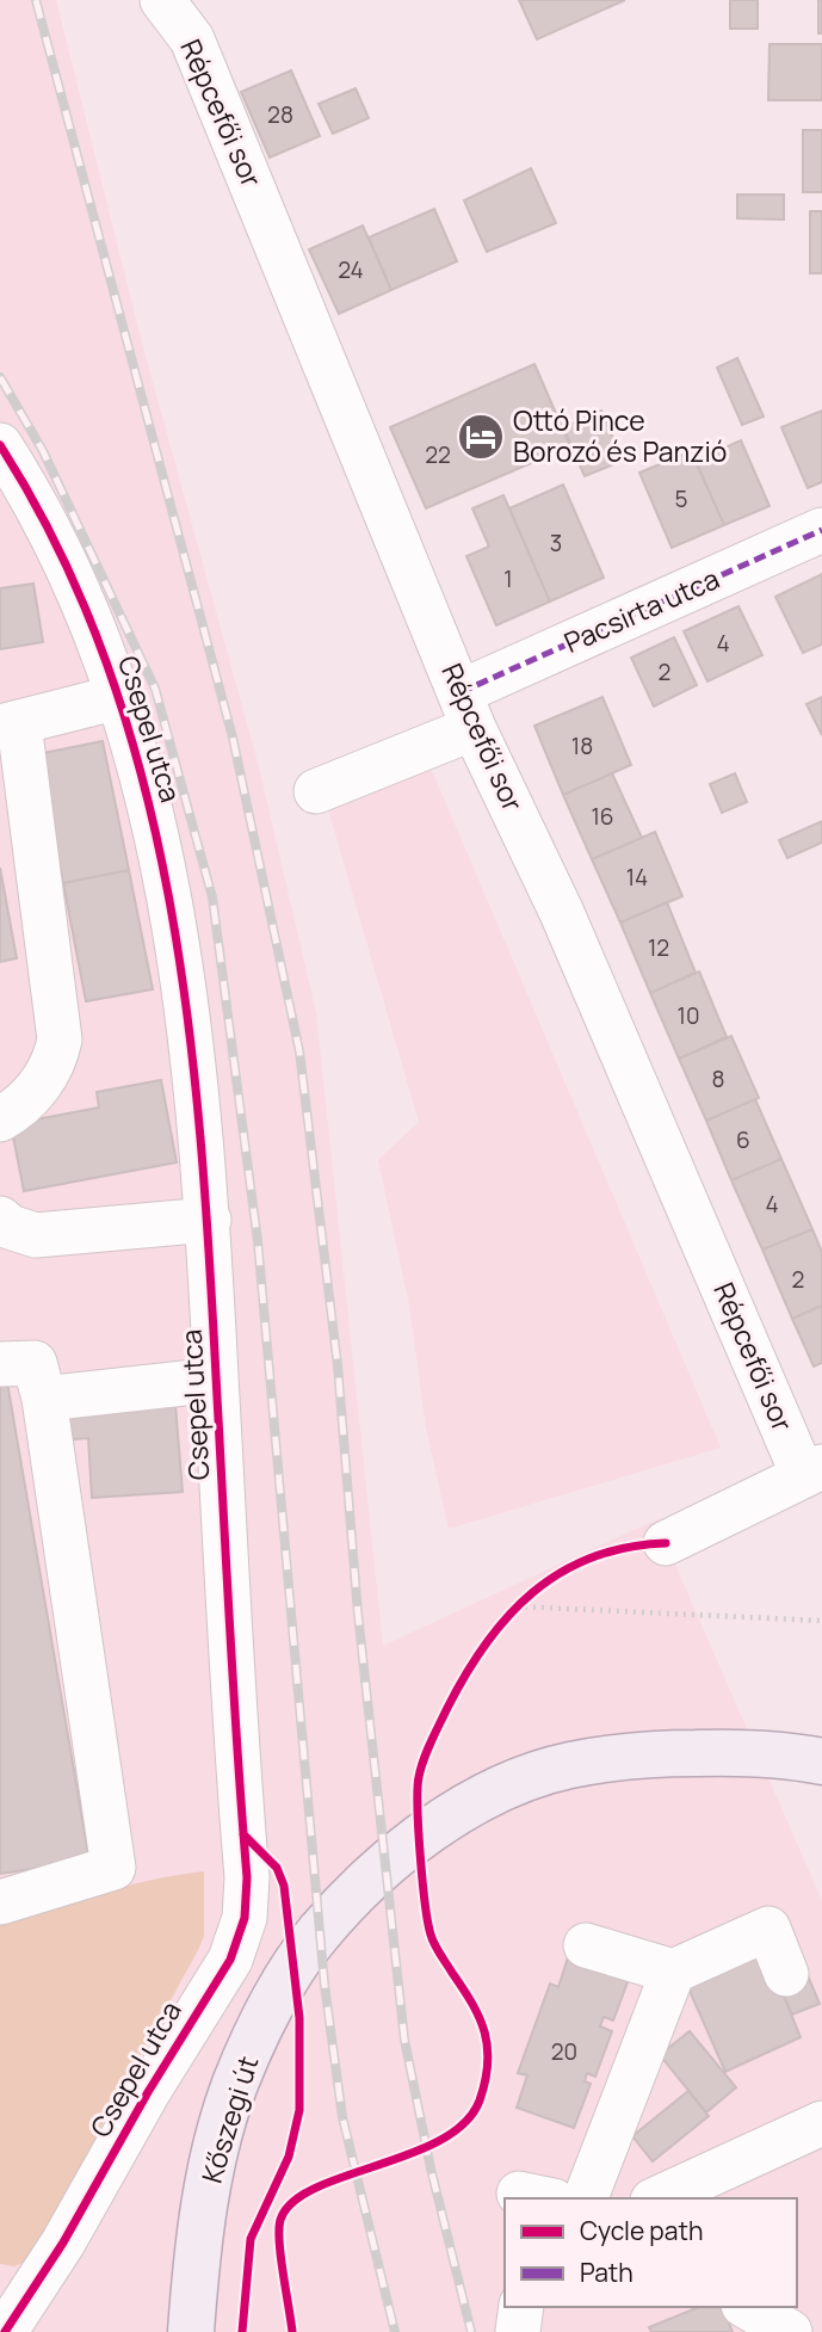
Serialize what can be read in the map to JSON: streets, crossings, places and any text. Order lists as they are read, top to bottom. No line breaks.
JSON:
{"streets":{"main road":["Kőszegi út"],"street":["Répcefői sor","Pacsirta utca","Csepel utca"]},"crossings":[["Répcefői sor","Pacsirta utca"]],"places":{"hotel":["Ottó Pince Borozó és Panzió"]},"house_numbers":["28","24","22","5","3","1","4","2","18","16","14","12","10","8","6","4","2","20"],"legend":["Cycle path","Path"]}
